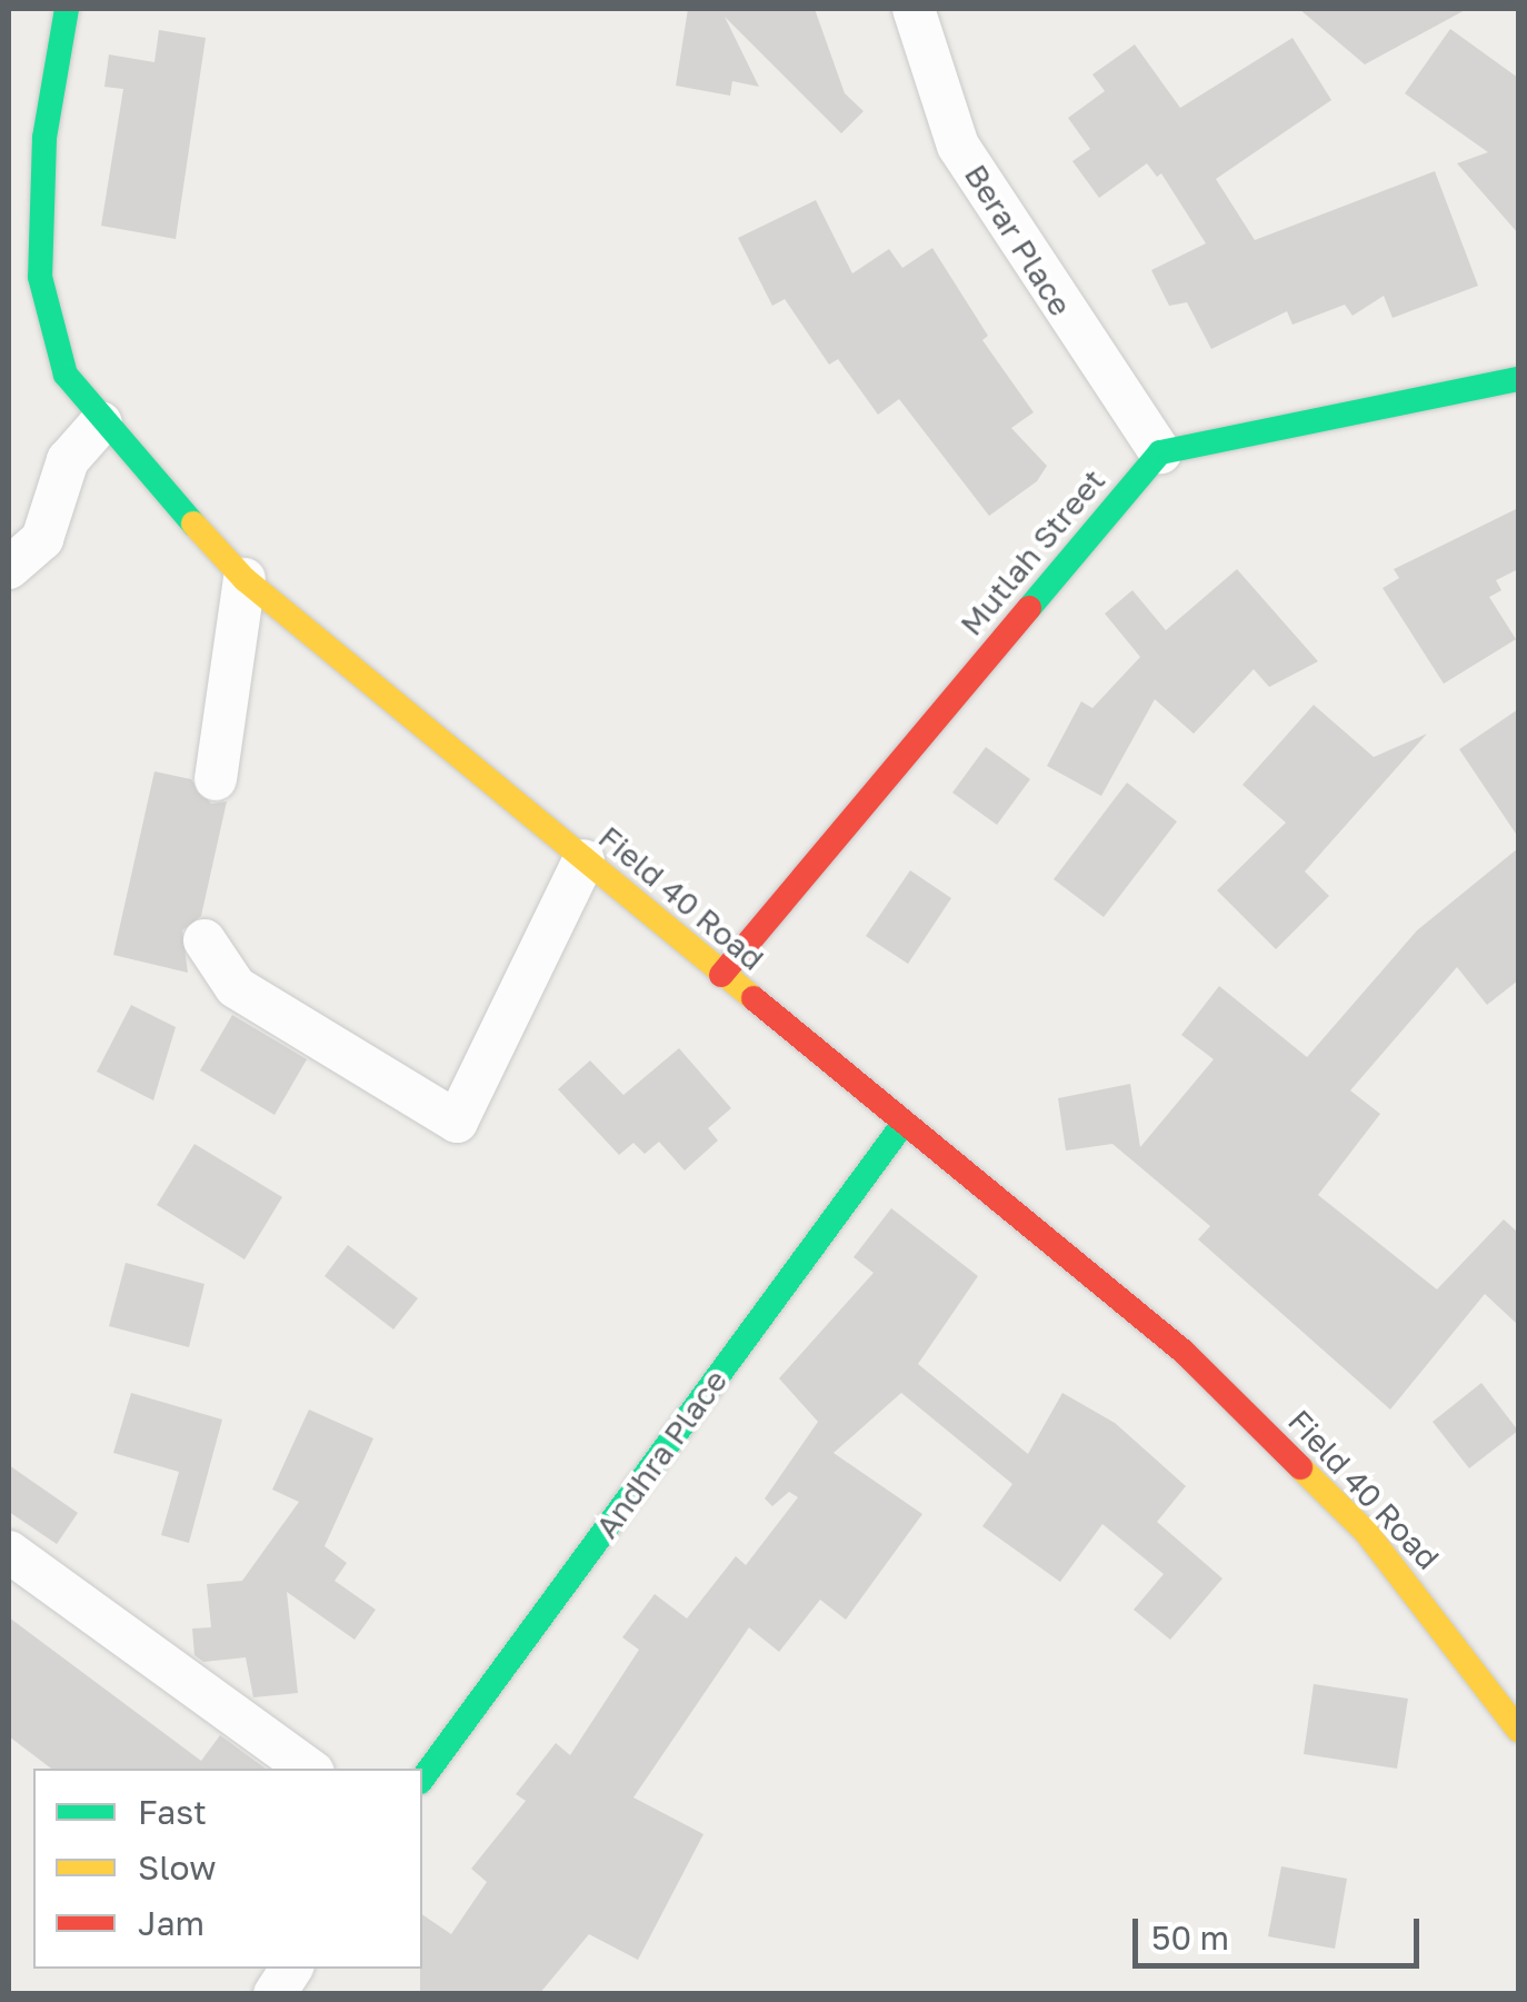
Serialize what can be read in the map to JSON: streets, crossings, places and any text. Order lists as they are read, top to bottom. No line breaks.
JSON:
{"streets":{"street":["Berar Place","Mutlah Street","Field 40 Road","Andhra Place"]},"crossings":[["Berar Place","Mutlah Street"],["Mutlah Street","Field 40 Road"],["Field 40 Road","Andhra Place"]],"legend":["Fast","Slow","Jam"],"scale_bar":"50 m"}
